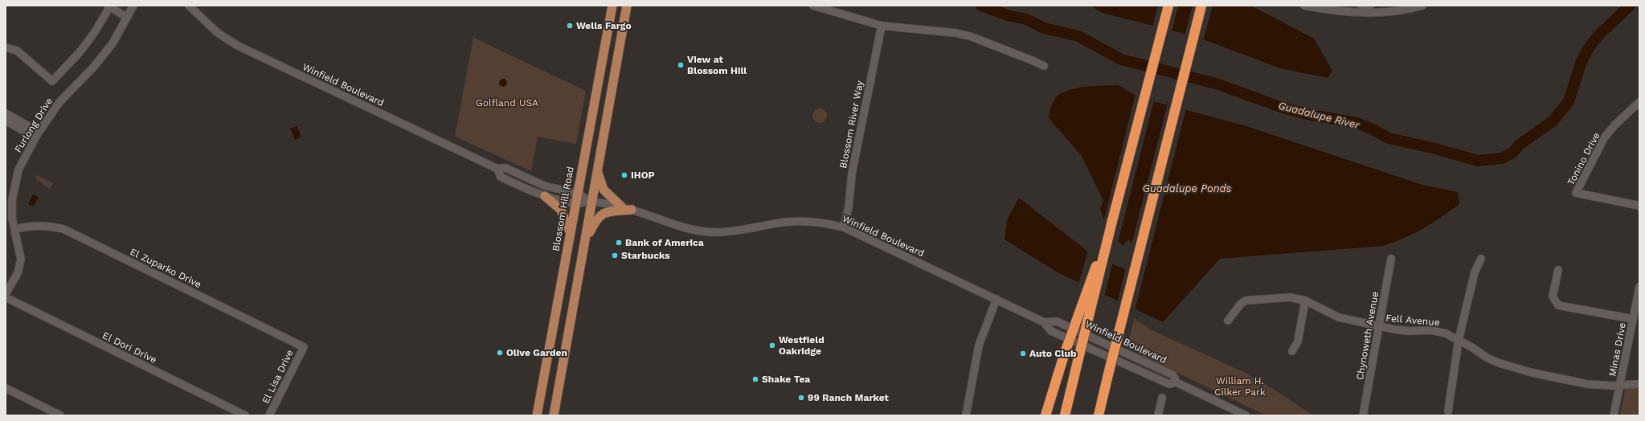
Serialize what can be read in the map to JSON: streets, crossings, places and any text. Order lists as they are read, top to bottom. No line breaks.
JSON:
{"streets":{"main road":["Blossom Hill Road"],"street":["Winfield Boulevard","Blossom River Way","Furlong Drive","Tonino Drive","El Zuparko Drive","Fell Avenue","Chynoweth Avenue","El Dori Drive","Minas Drive","El Lisa Drive"]},"crossings":[["Winfield Boulevard","Blossom River Way"],["Winfield Boulevard","Blossom Hill Road"],["Furlong Drive","El Zuparko Drive"],["El Zuparko Drive","El Lisa Drive"],["Fell Avenue","Chynoweth Avenue"],["Fell Avenue","Minas Drive"]],"water":["Guadalupe River","Guadalupe Ponds"],"parks":["Golfland USA","William H. Cilker Park"],"places":["Wells Fargo","View at Blossom Hill","IHOP","Bank of America","Starbucks","Westfield Oakridge","Olive Garden","Auto Club","Shake Tea","99 Ranch Market"]}
